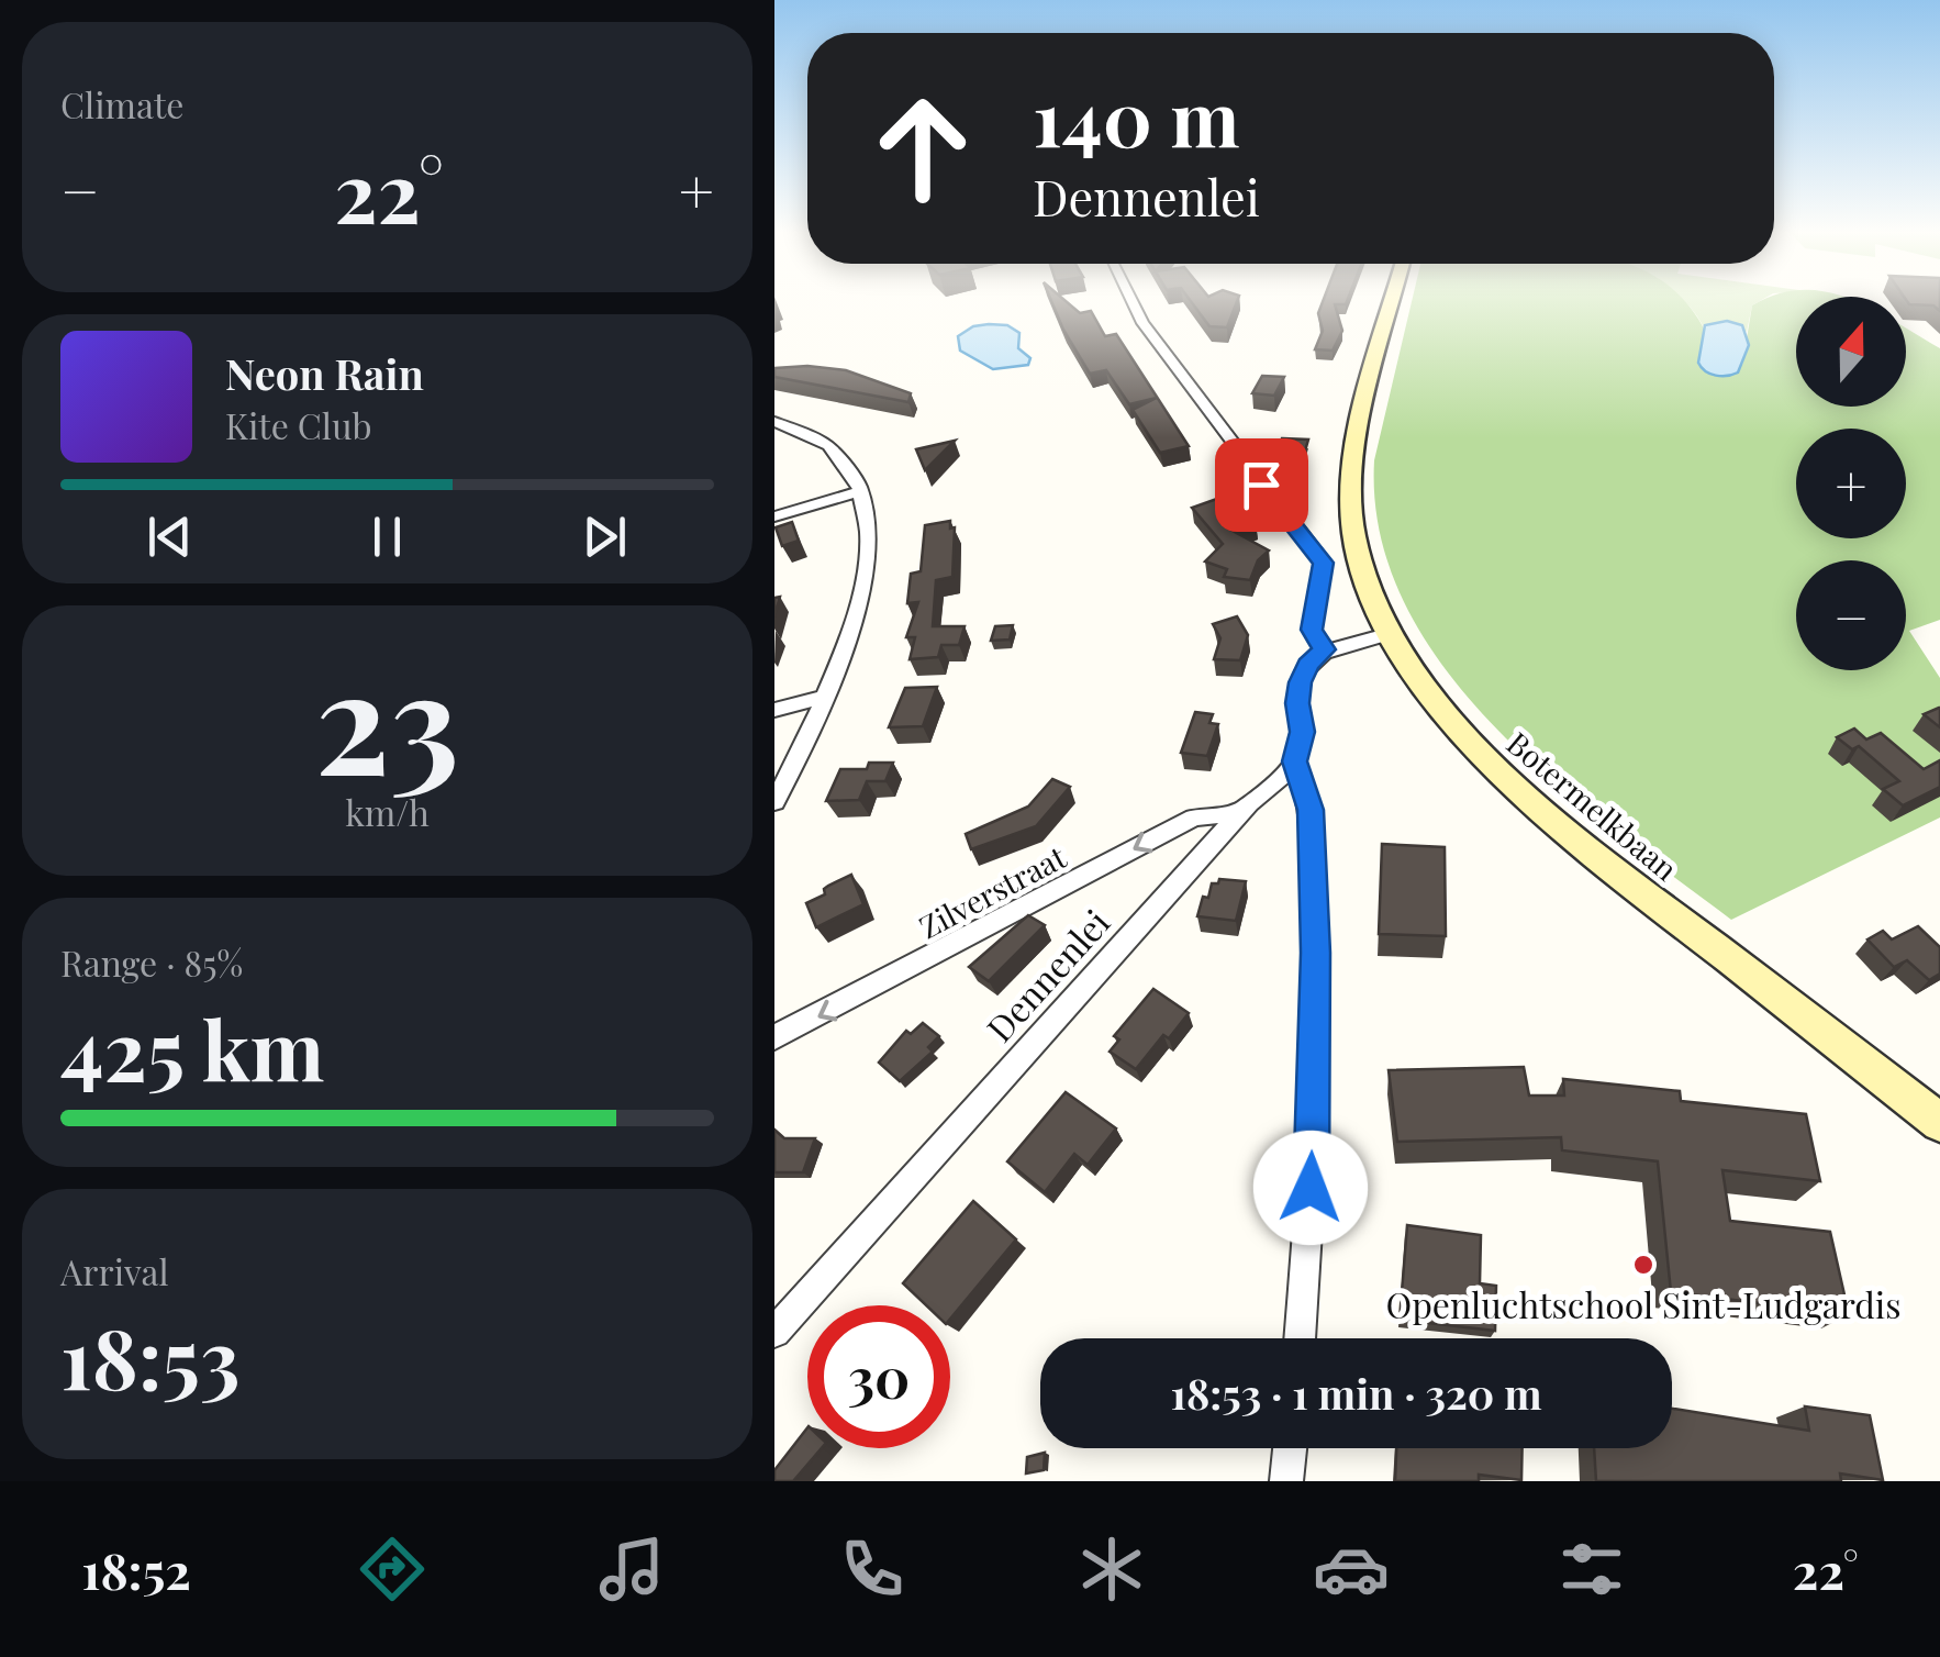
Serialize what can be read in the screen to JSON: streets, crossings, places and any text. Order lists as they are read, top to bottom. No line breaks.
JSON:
{"streets":{"main road":["Botermelkbaan"],"street":["Zilverstraat","Dennenlei"]},"crossings":[["Zilverstraat","Dennenlei"]],"one_way":["Zilverstraat"],"places":["Openluchtschool Sint-Ludgardis"],"north":"top","page":{"tile":["Climate",["23","km/h"],["Range · 85%","425 km"],["Arrival","18:53"]],"turn":["140 m","Dennenlei"],"heat":["−","22°","+"],"map_buttons":["+","−"],"song":["Neon Rain","Kite Club"],"limit":"30","trip":"18:53 · 1 min · 320 m","tabs":["18:52","22°"]}}
